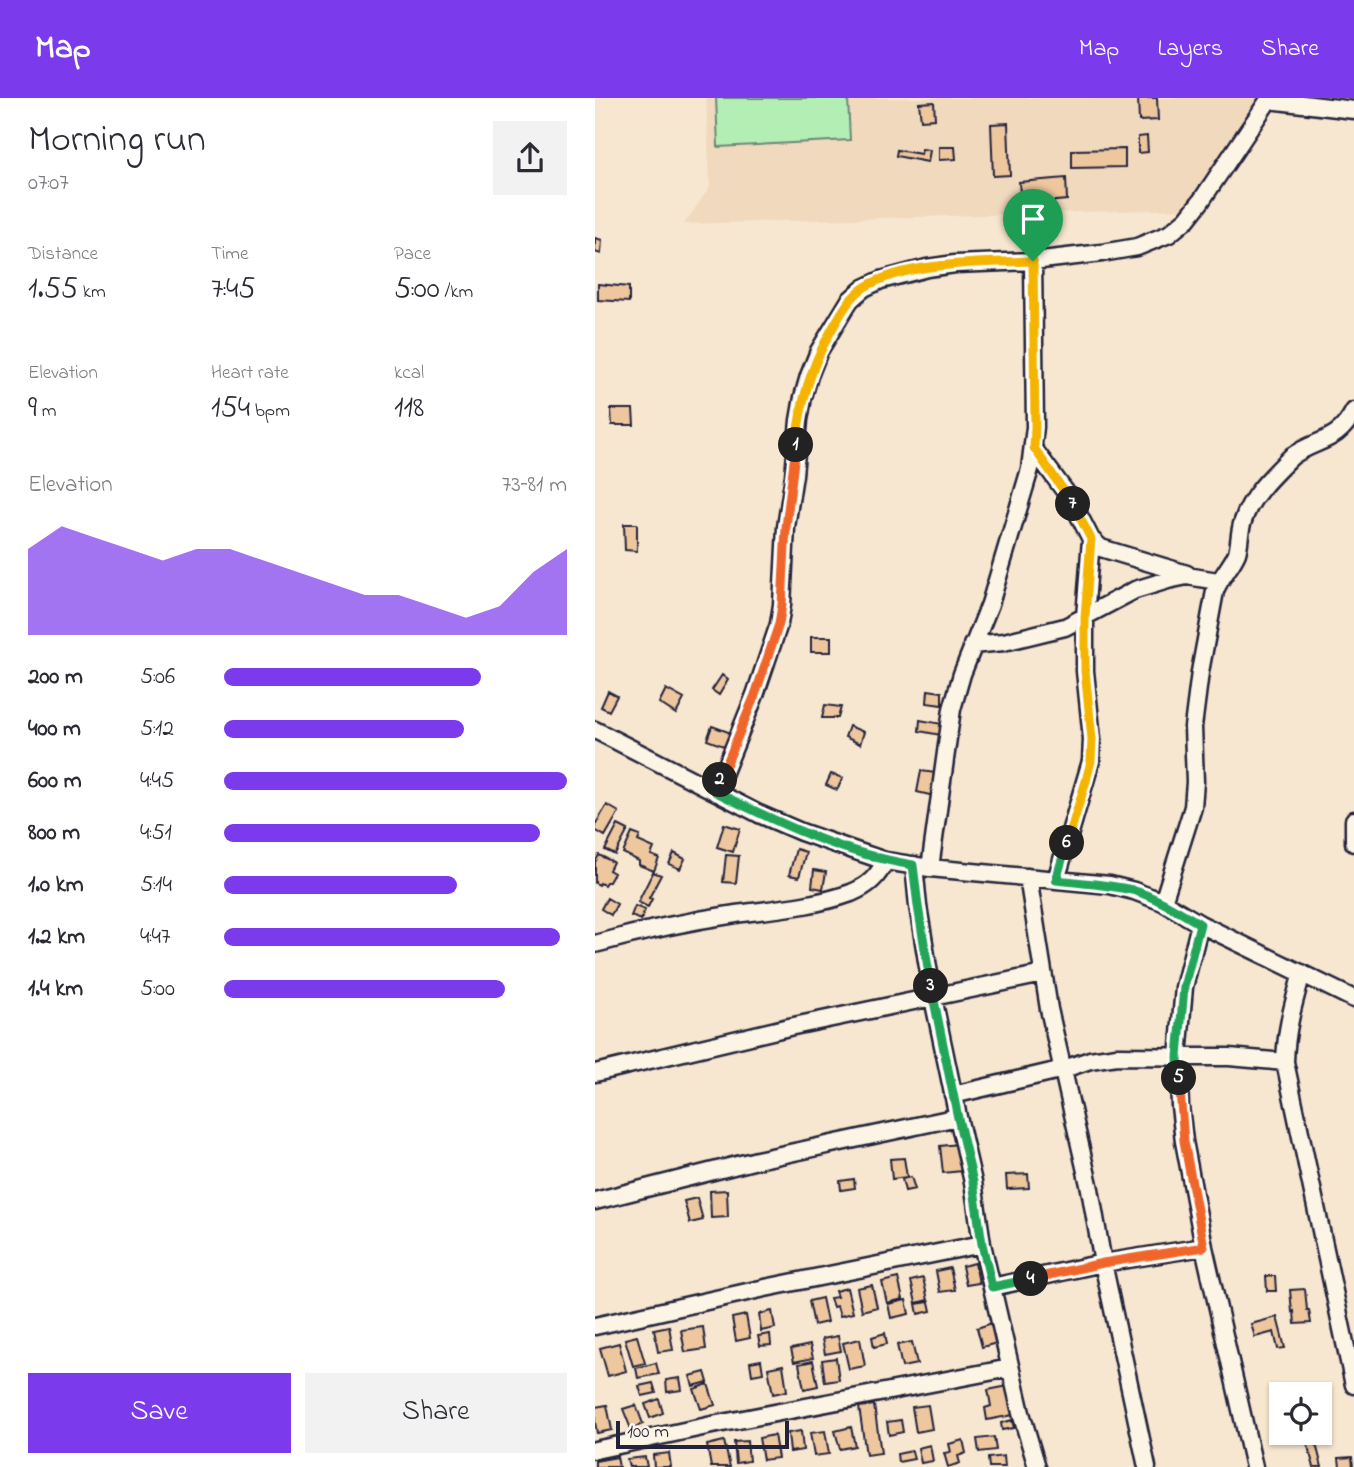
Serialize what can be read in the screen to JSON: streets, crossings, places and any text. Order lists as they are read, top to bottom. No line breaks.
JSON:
{"scale_bar":"100 m","page":{"header":"Map","nav":["Map","Layers","Share"],"heading":["Morning run","07:07"],"stats":[["Distance","1.55 km"],["Time","7:45"],["Pace","5:00 /km"],["Elevation","9 m"],["Heart rate","154 bpm"],["kcal","118"]],"pins":["1","7","2","6","3","5","4"],"chart":["Elevation","73–81 m"],"list":[{"name":"200 m","note":"5:06"},{"name":"400 m","note":"5:12"},{"name":"600 m","note":"4:45"},{"name":"800 m","note":"4:51"},{"name":"1.0 km","note":"5:14"},{"name":"1.2 km","note":"4:47"},{"name":"1.4 km","note":"5:00"}],"buttons":["Save","Share"],"scale":"100 m"}}
